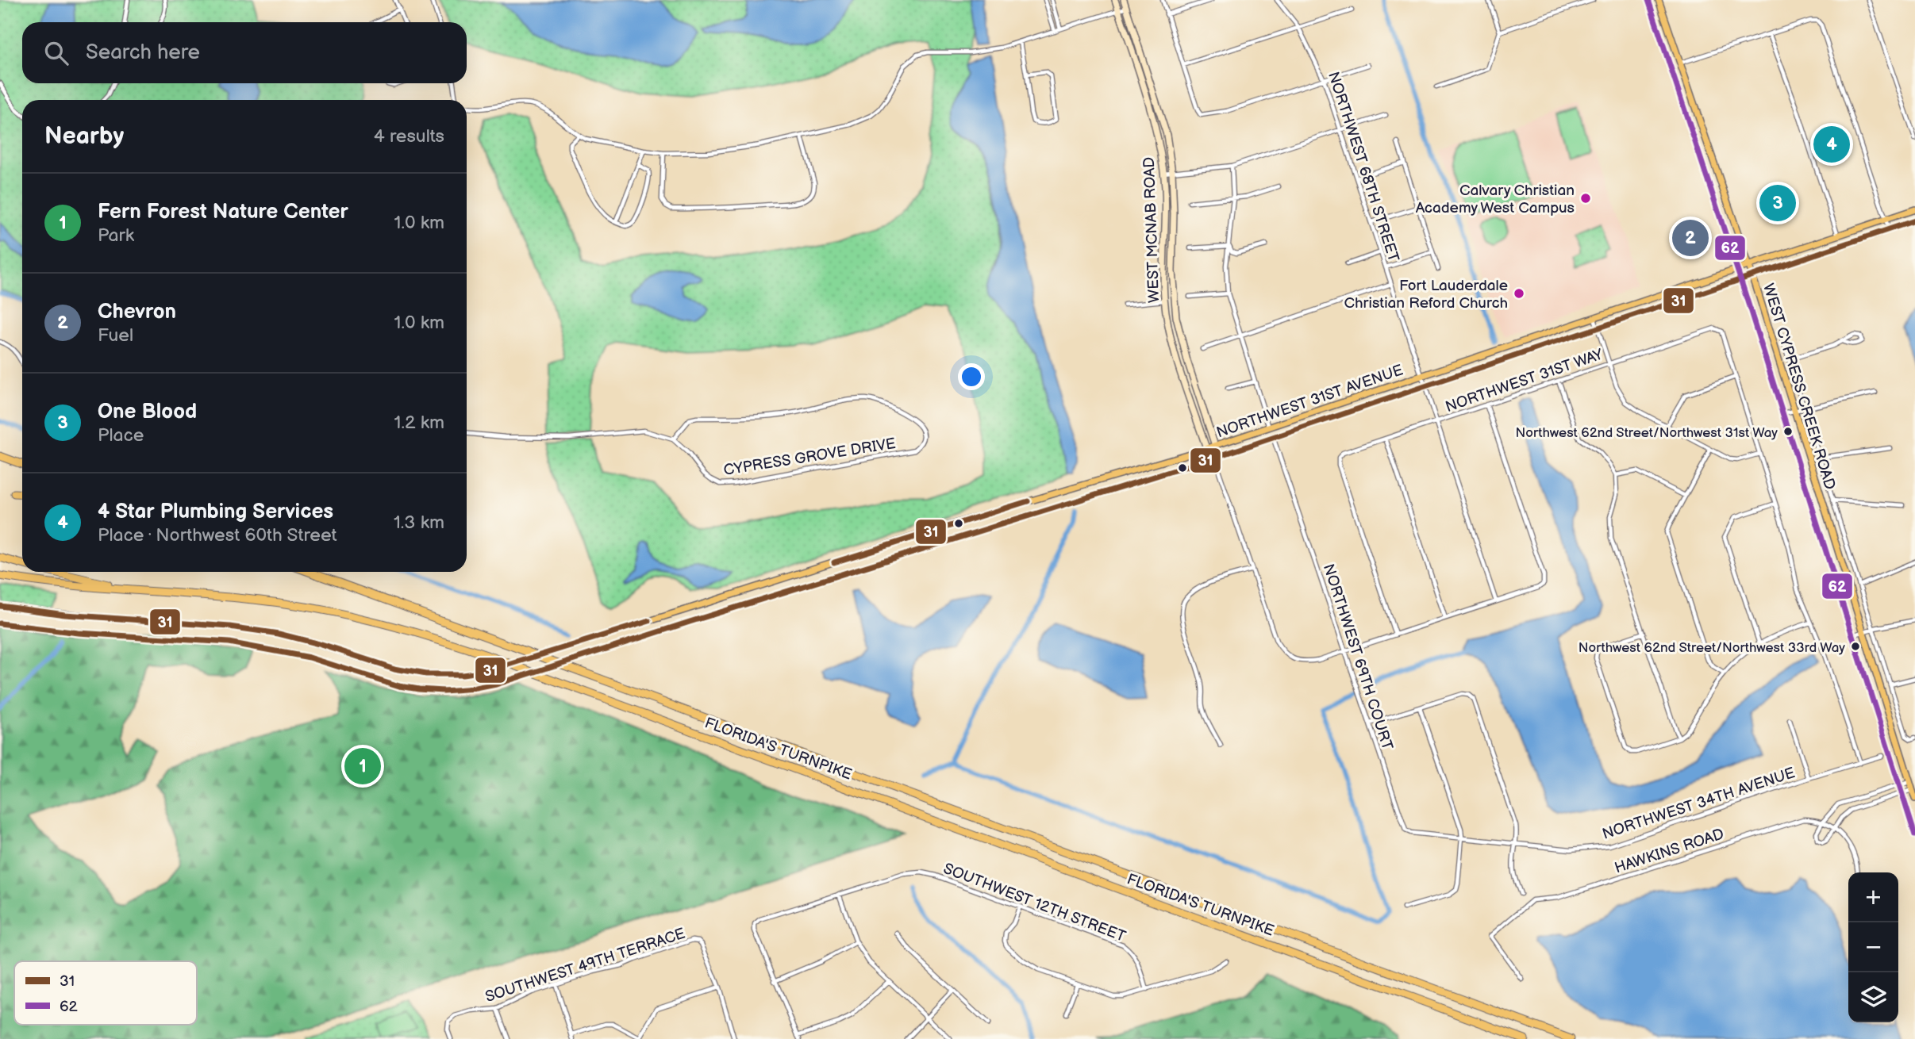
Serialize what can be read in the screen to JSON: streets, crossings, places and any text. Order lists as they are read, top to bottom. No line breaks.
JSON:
{"streets":{"highway":["FLORIDA'S TURNPIKE"],"main road":["WEST MCNAB ROAD","WEST CYPRESS CREEK ROAD","NORTHWEST 31ST AVENUE"],"street":["NORTHWEST 68TH STREET","NORTHWEST 31ST WAY","CYPRESS GROVE DRIVE","NORTHWEST 69TH COURT","NORTHWEST 34TH AVENUE","HAWKINS ROAD","SOUTHWEST 12TH STREET","SOUTHWEST 49TH TERRACE"]},"crossings":[["NORTHWEST 68TH STREET","NORTHWEST 31ST WAY"],["NORTHWEST 68TH STREET","NORTHWEST 31ST AVENUE"],["WEST MCNAB ROAD","NORTHWEST 31ST AVENUE"],["WEST MCNAB ROAD","NORTHWEST 69TH COURT"],["WEST CYPRESS CREEK ROAD","NORTHWEST 31ST AVENUE"],["NORTHWEST 31ST AVENUE","NORTHWEST 69TH COURT"],["NORTHWEST 69TH COURT","NORTHWEST 34TH AVENUE"]],"places":["Calvary Christian Academy West Campus","Fort Lauderdale Christian Reford Church","Northwest 62nd Street/Northwest 31st Way","Northwest 62nd Street/Northwest 33rd Way"],"lines":["transit line 62","transit line 31"],"legend":["31","62"],"page":{"search":"Search here","heading":["Nearby","4 results"],"pins":["4","3","2","1"],"list":[{"mark":"1","name":"Fern Forest Nature Center","note":"Park","value":"1.0 km"},{"mark":"2","name":"Chevron","note":"Fuel","value":"1.0 km"},{"mark":"3","name":"One Blood","note":"Place","value":"1.2 km"},{"mark":"4","name":"4 Star Plumbing Services","note":"Place · Northwest 60th Street","value":"1.3 km"}],"map_buttons":["+","−"]}}
